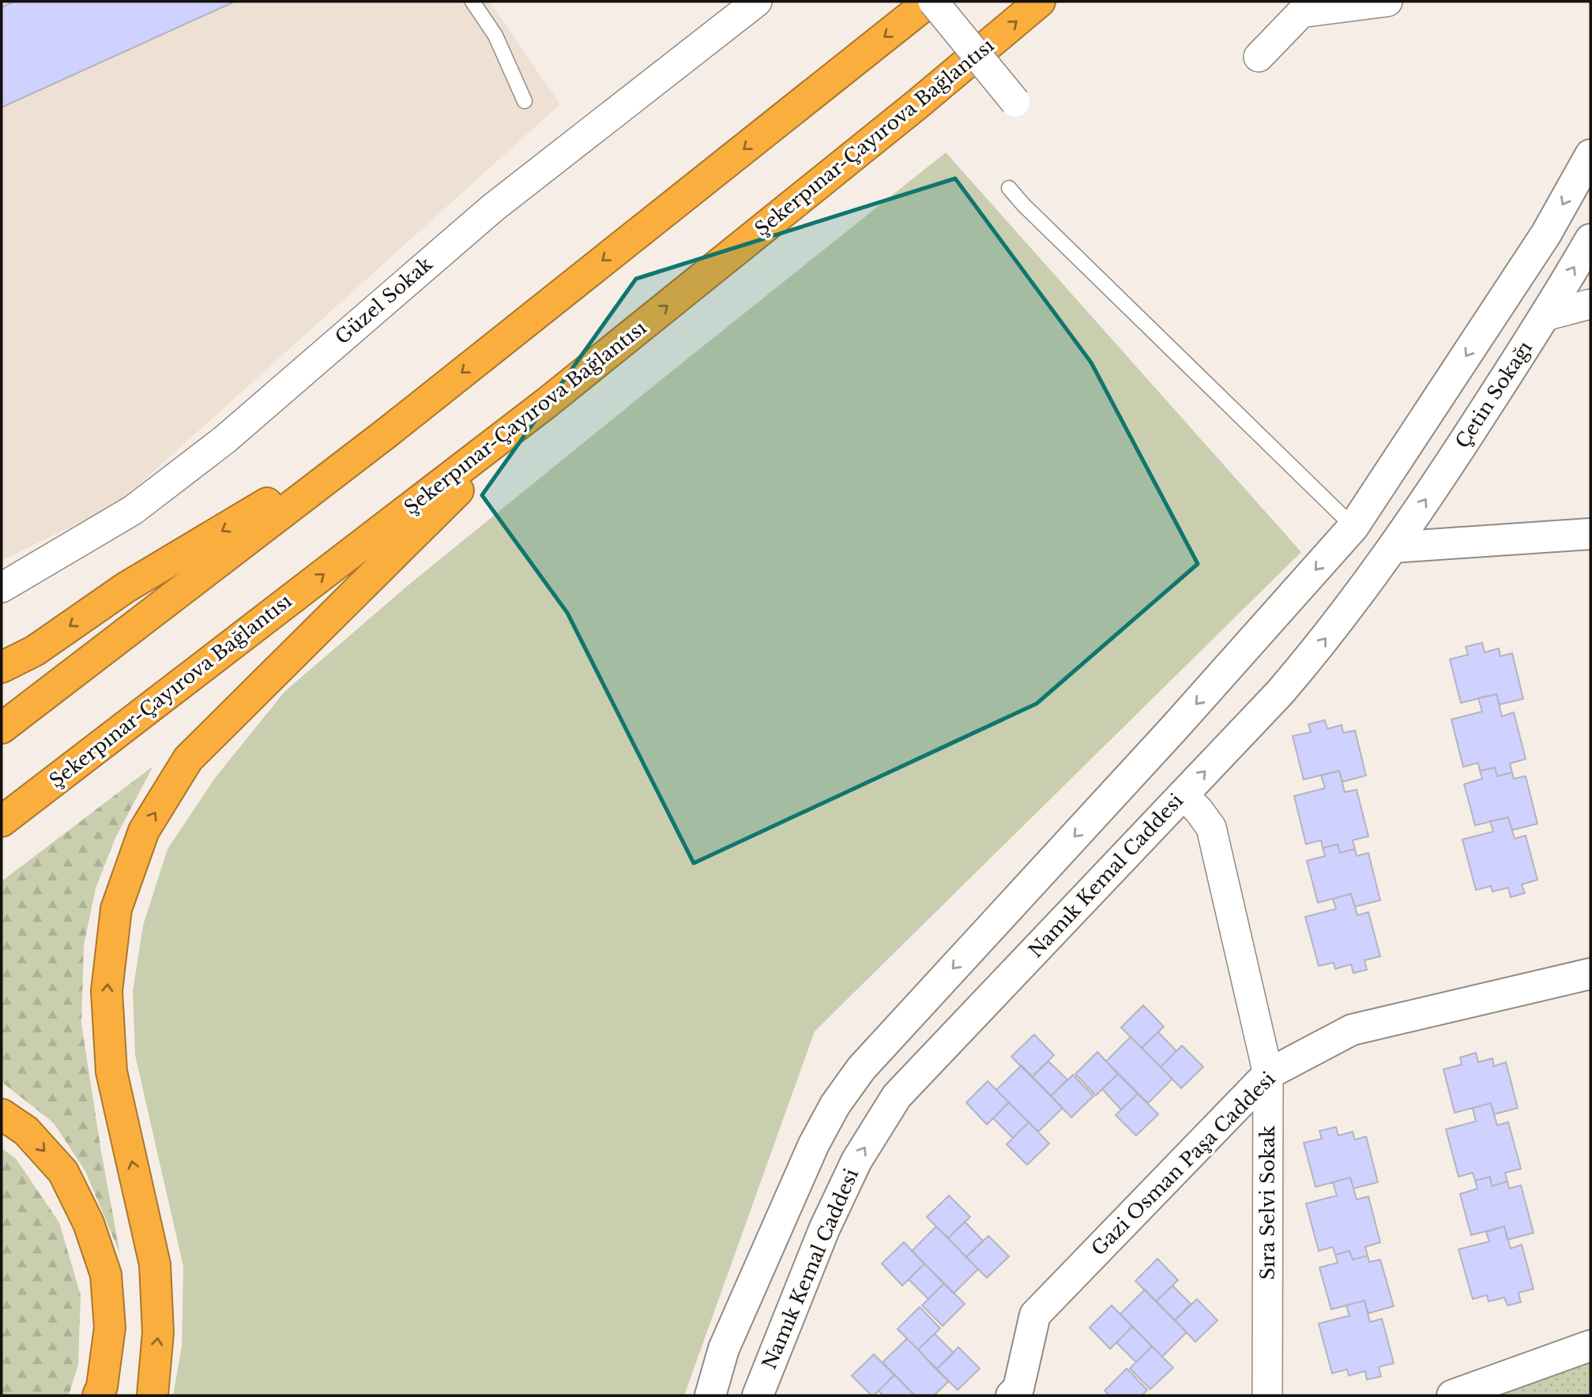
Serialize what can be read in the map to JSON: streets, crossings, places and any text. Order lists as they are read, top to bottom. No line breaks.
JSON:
{"streets":{"highway":["Şekerpınar-Çayırova Bağlantısı"],"street":["Güzel Sokak","Çetin Sokağı","Namık Kemal Caddesi","Gazi Osman Paşa Caddesi","Sıra Selvi Sokak"]},"crossings":[["Çetin Sokağı","Namık Kemal Caddesi"],["Namık Kemal Caddesi","Sıra Selvi Sokak"],["Gazi Osman Paşa Caddesi","Sıra Selvi Sokak"]]}
